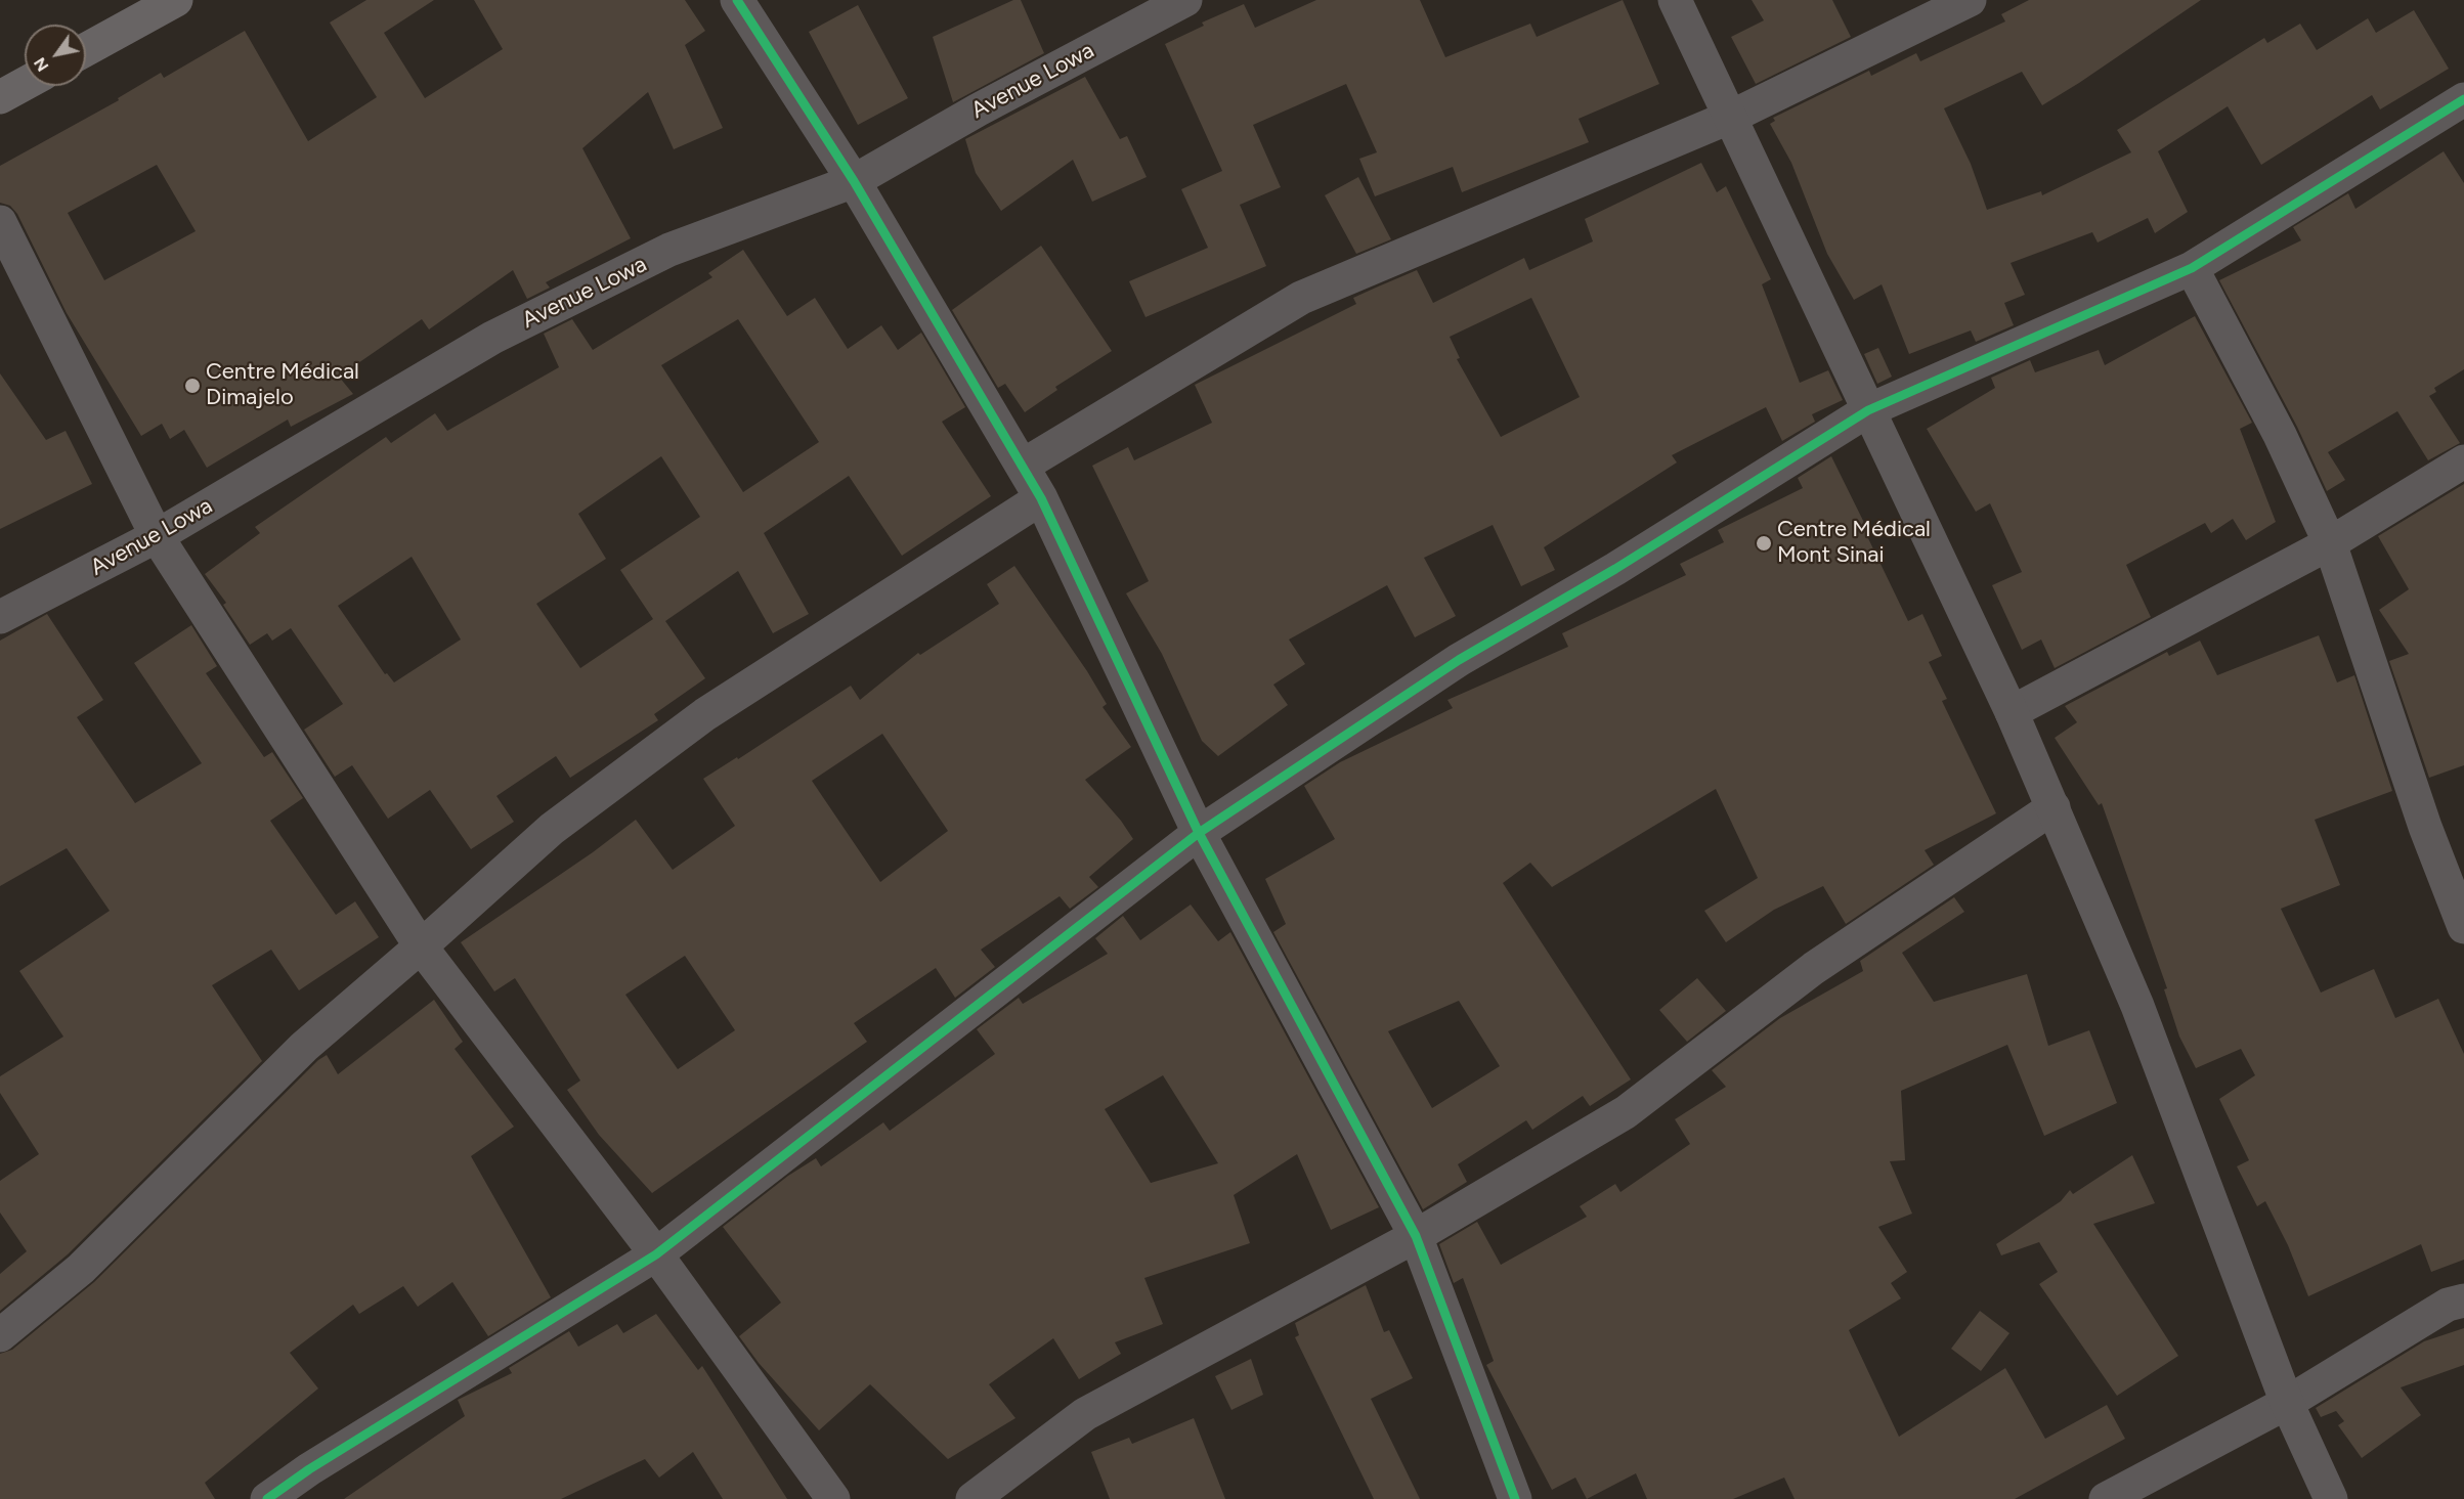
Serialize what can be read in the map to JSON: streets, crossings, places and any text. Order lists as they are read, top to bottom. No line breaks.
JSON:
{"streets":{"street":["Avenue Lowa"]},"places":["Centre Médical Dimajelo","Centre Médical Mont Sinai"],"north":"bottom left"}
